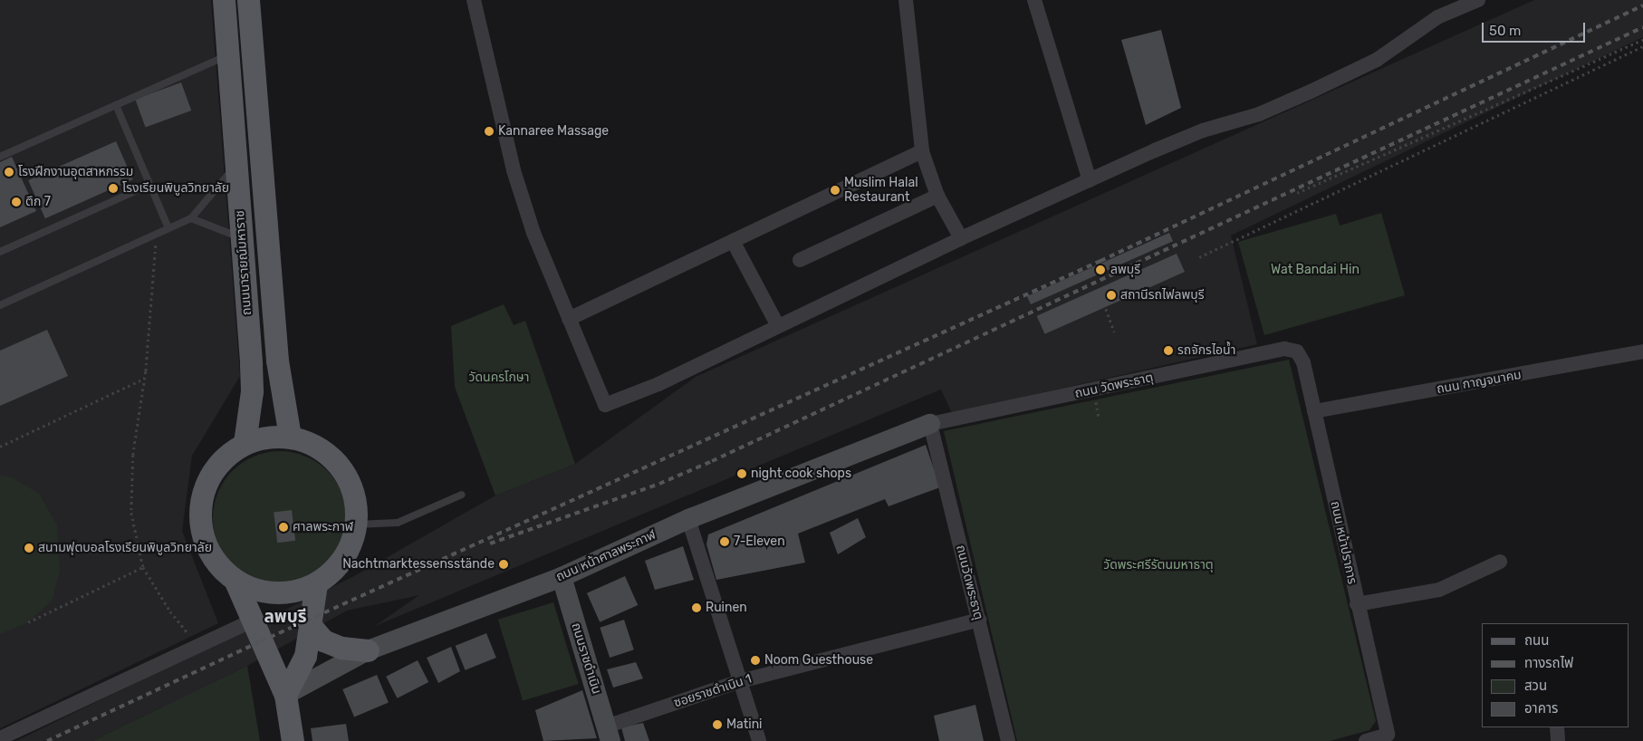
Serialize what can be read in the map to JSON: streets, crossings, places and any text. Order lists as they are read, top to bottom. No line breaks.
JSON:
{"streets":{"main road":["ถนนนารายณ์มหาราช"],"street":["ถนน กาญจนาคม","ถนน วัดพระธาตุ","ถนน หน้าปราการ","ถนน หน้าศาลพระกาฬ","ถนนวัดพระธาตุ","ถนนราชดำเนิน","ซอยราชดำเนิน 1"]},"crossings":[["ถนน กาญจนาคม","ถนน หน้าปราการ"],["ถนน วัดพระธาตุ","ถนน หน้าปราการ"],["ถนน วัดพระธาตุ","ถนน หน้าศาลพระกาฬ"],["ถนน วัดพระธาตุ","ถนนวัดพระธาตุ"],["ถนน หน้าศาลพระกาฬ","ถนนวัดพระธาตุ"],["ถนน หน้าศาลพระกาฬ","ถนนราชดำเนิน"],["ถนนวัดพระธาตุ","ซอยราชดำเนิน 1"],["ถนนราชดำเนิน","ซอยราชดำเนิน 1"]],"districts":["ลพบุรี"],"parks":["Wat Bandai Hin","วัดนครโกษา","วัดพระศรีรัตนมหาธาตุ"],"places":["Kannaree Massage","โรงฝึกงานอุตสาหกรรม","โรงเรียนพิบูลวิทยาลัย","Muslim Halal Restaurant","ตึก 7","ลพบุรี","สถานีรถไฟลพบุรี","รถจักรไอน้ำ","night cook shops","ศาลพระกาฬ","7-Eleven","สนามฟุตบอลโรงเรียนพิบูลวิทยาลัย","Nachtmarktessensstände","Ruinen","Noom Guesthouse","Matini"],"legend":["ถนน","ทางรถไฟ","สวน","อาคาร"],"scale_bar":"50 m"}
